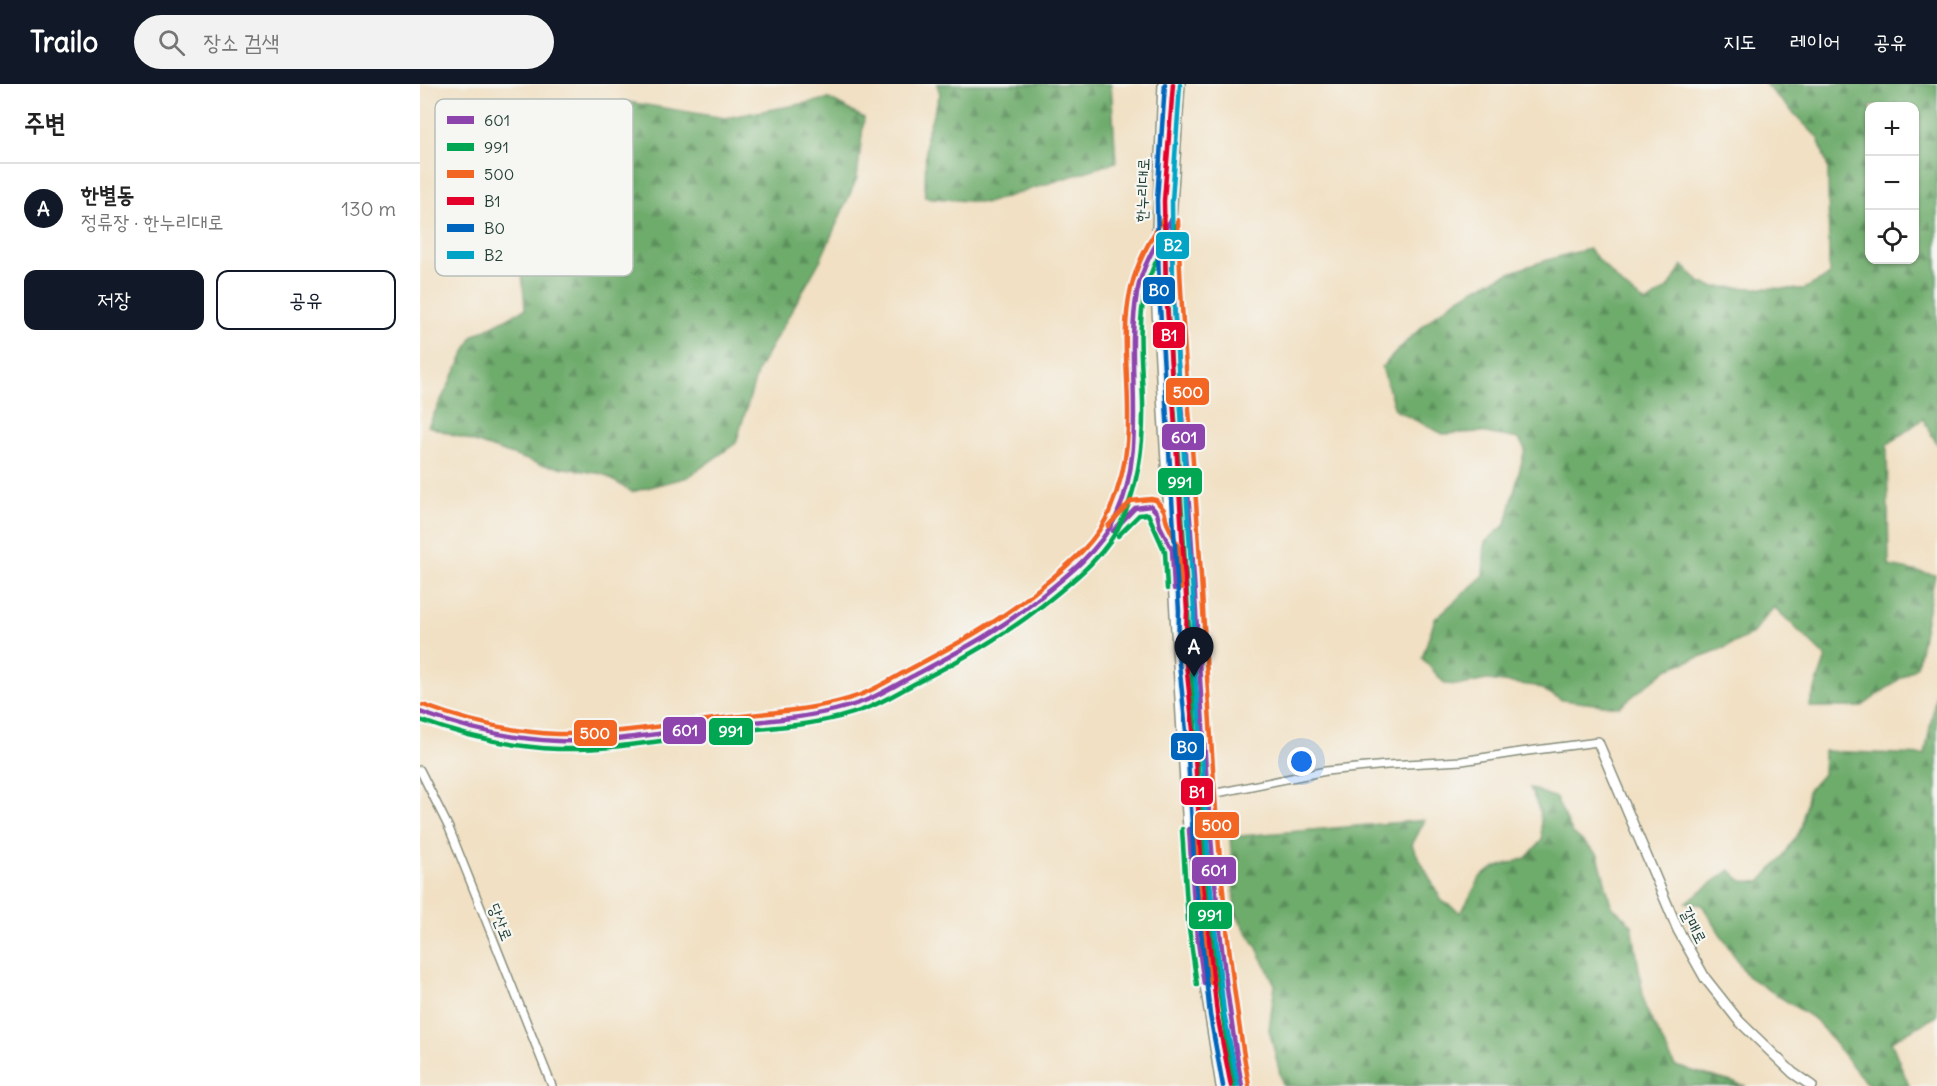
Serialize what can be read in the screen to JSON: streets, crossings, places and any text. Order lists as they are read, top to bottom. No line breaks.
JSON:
{"streets":{"street":["한누리대로","당산로","갈매로"]},"lines":["transit line B1","transit line B0","transit line B2","transit line 500","transit line 601","transit line 991"],"legend":["601","991","500","B1","B0","B2"],"page":{"header":"Trailo","search":"장소 검색","nav":["지도","레이어","공유"],"heading":"주변","map_buttons":["+","−"],"list":[{"mark":"A","name":"한별동","note":"정류장 · 한누리대로","value":"130 m"}],"buttons":["저장","공유"],"pins":"A"}}
